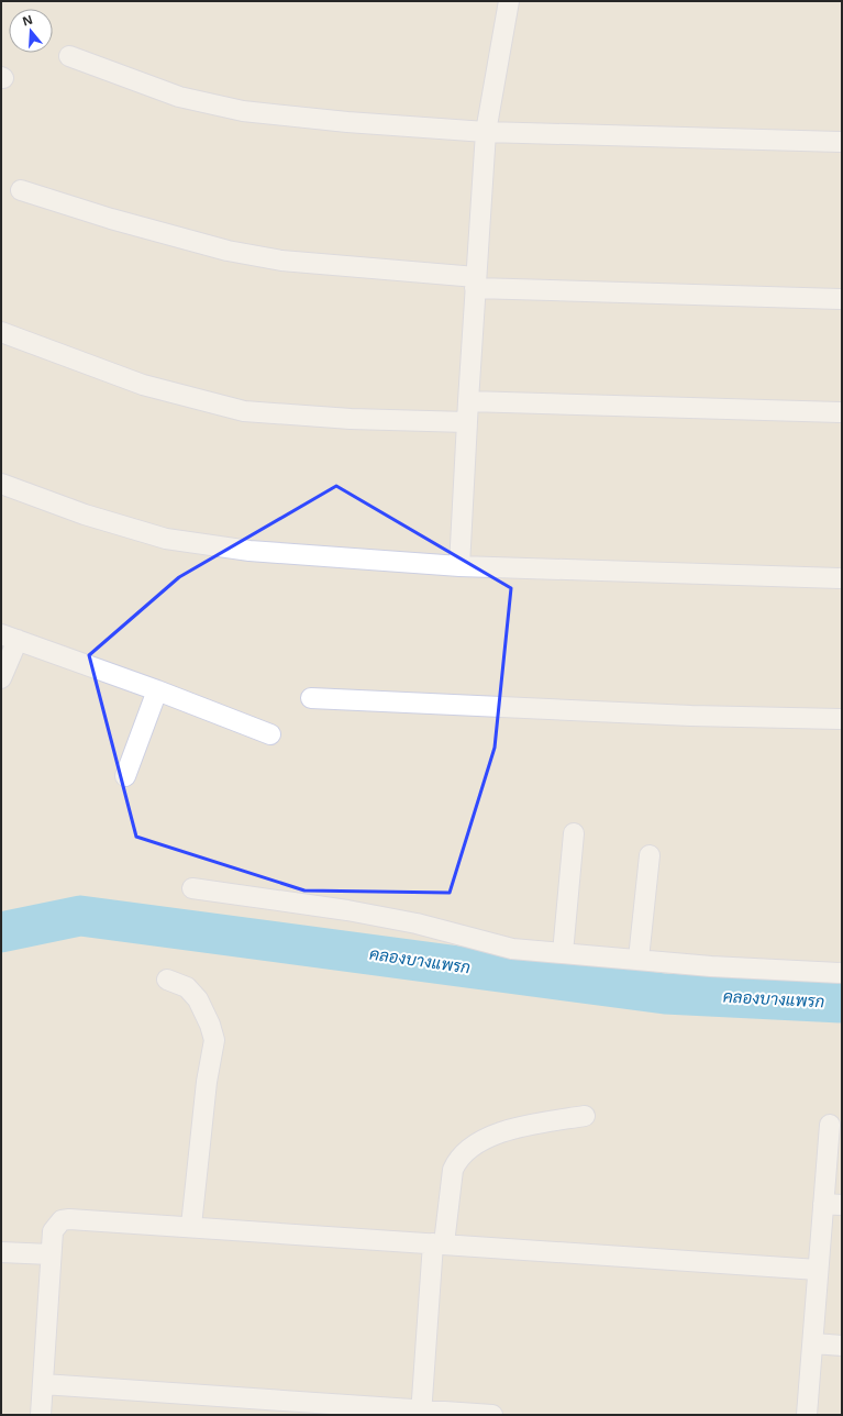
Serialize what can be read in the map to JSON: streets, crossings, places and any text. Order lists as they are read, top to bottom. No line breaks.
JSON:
{"water":["คลองบางแพรก"],"north":"top"}
